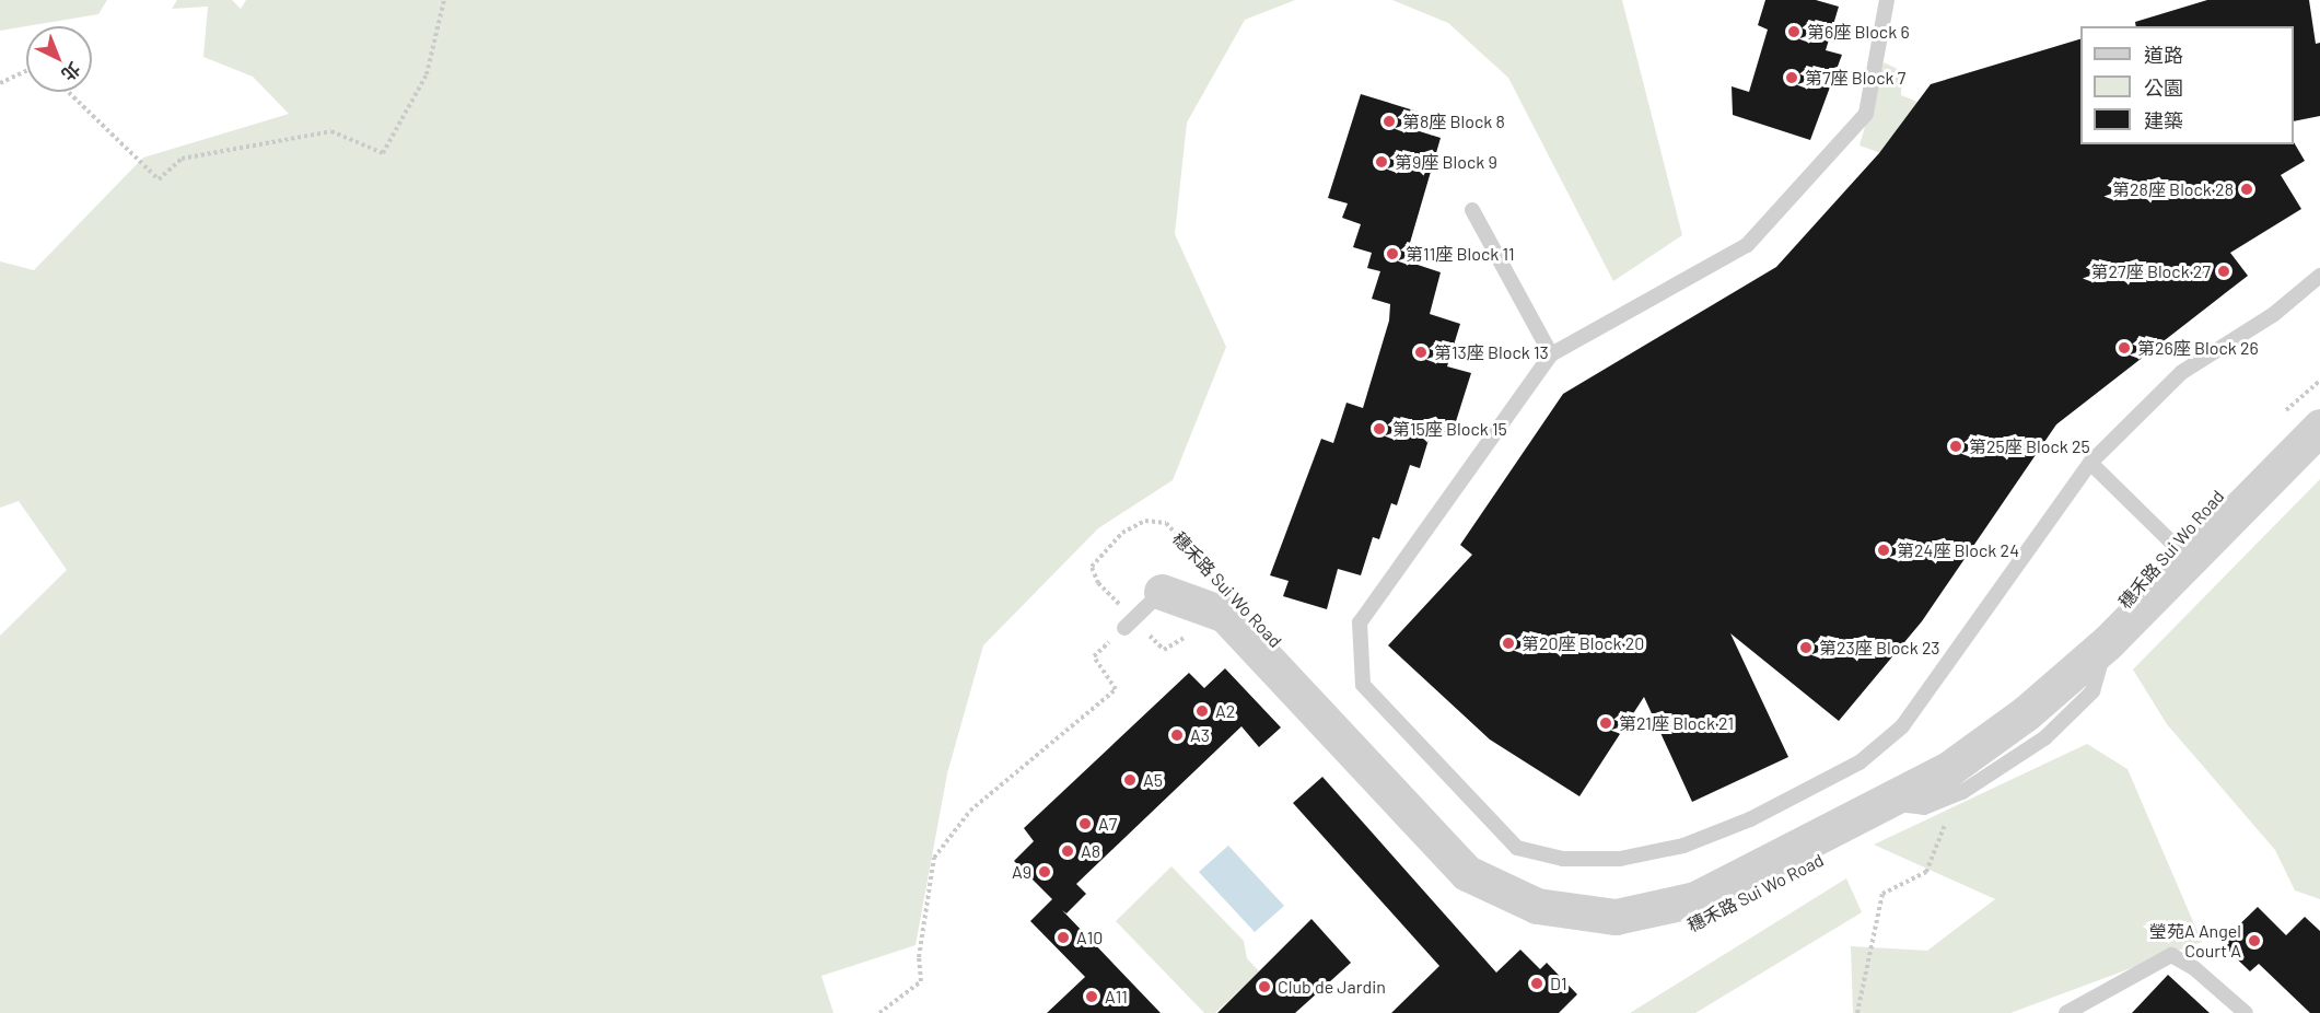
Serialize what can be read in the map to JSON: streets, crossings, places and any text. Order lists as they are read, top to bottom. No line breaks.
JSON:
{"streets":{"street":["穗禾路 Sui Wo Road"]},"places":["第6座 Block 6","第7座 Block 7","第8座 Block 8","第9座 Block 9","第28座 Block 28","第11座 Block 11","第27座 Block 27","第26座 Block 26","第13座 Block 13","第15座 Block 15","第25座 Block 25","第24座 Block 24","第20座 Block 20","第23座 Block 23","A2","第21座 Block 21","A3","A5","A7","A8","A9","A10","瑩苑A Angel Court A","D1","Club de Jardin","A11"],"legend":["道路","公園","建築"],"north":"bottom right"}
